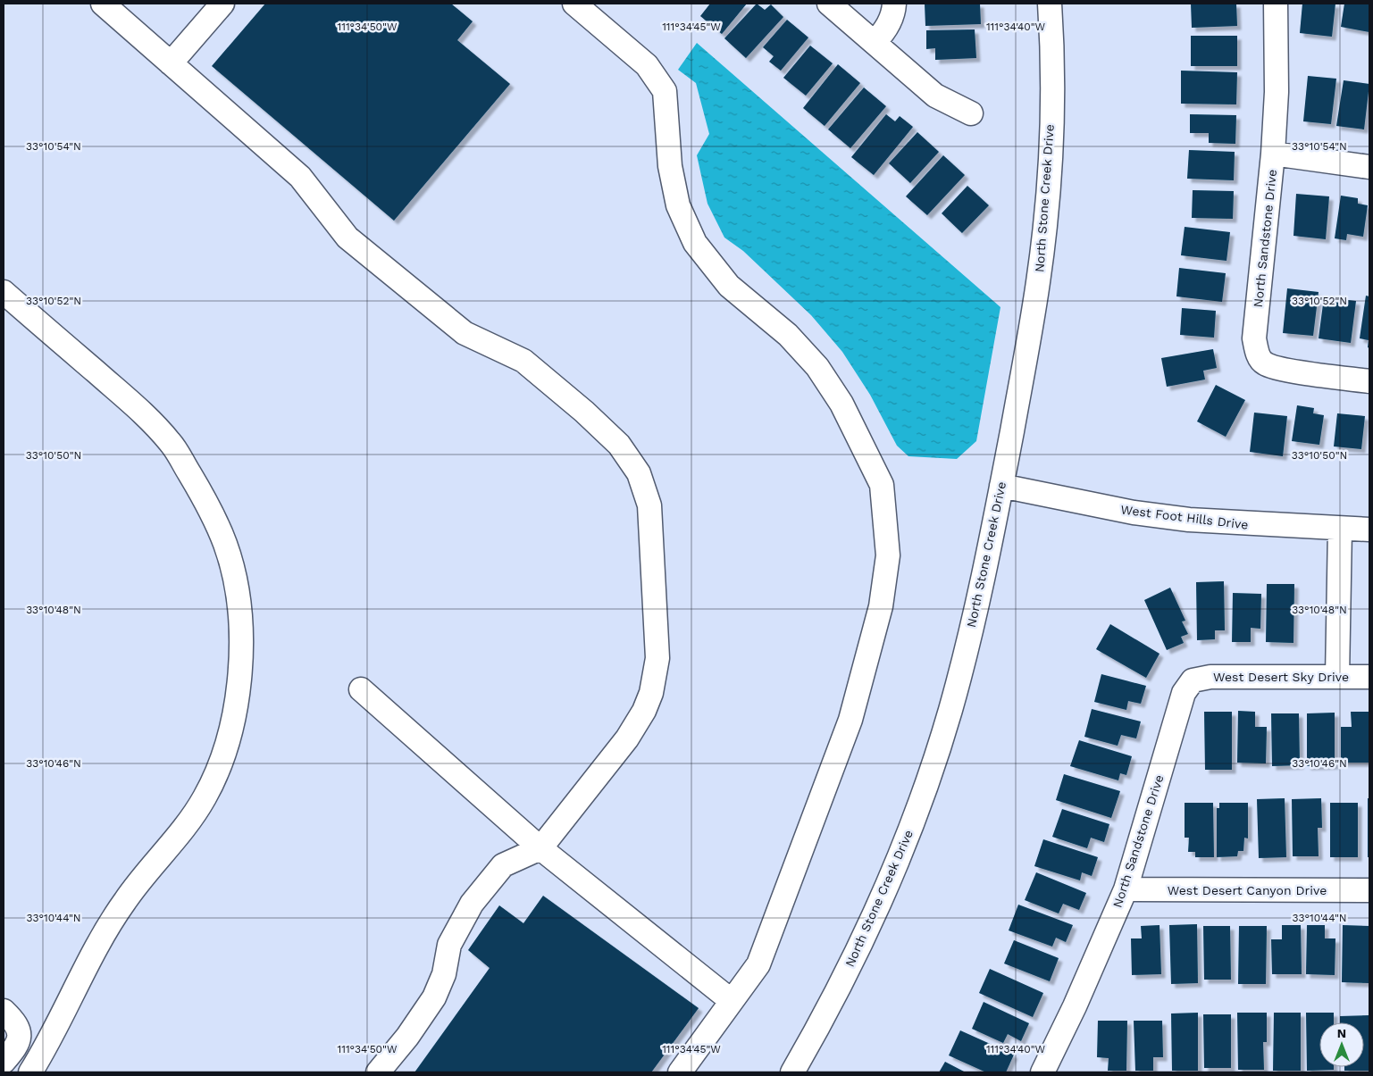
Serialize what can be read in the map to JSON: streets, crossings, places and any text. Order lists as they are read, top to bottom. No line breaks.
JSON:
{"streets":{"street":["North Stone Creek Drive","North Sandstone Drive","West Foot Hills Drive","West Desert Sky Drive","West Desert Canyon Drive"]},"crossings":[["North Stone Creek Drive","West Foot Hills Drive"],["North Sandstone Drive","West Desert Sky Drive"],["North Sandstone Drive","West Desert Canyon Drive"]],"north":"top","coordinates":["111°34'50\"W","111°34'45\"W","111°34'40\"W","33°10'54\"N","33°10'52\"N","33°10'50\"N","33°10'48\"N","33°10'46\"N","33°10'44\"N"]}
